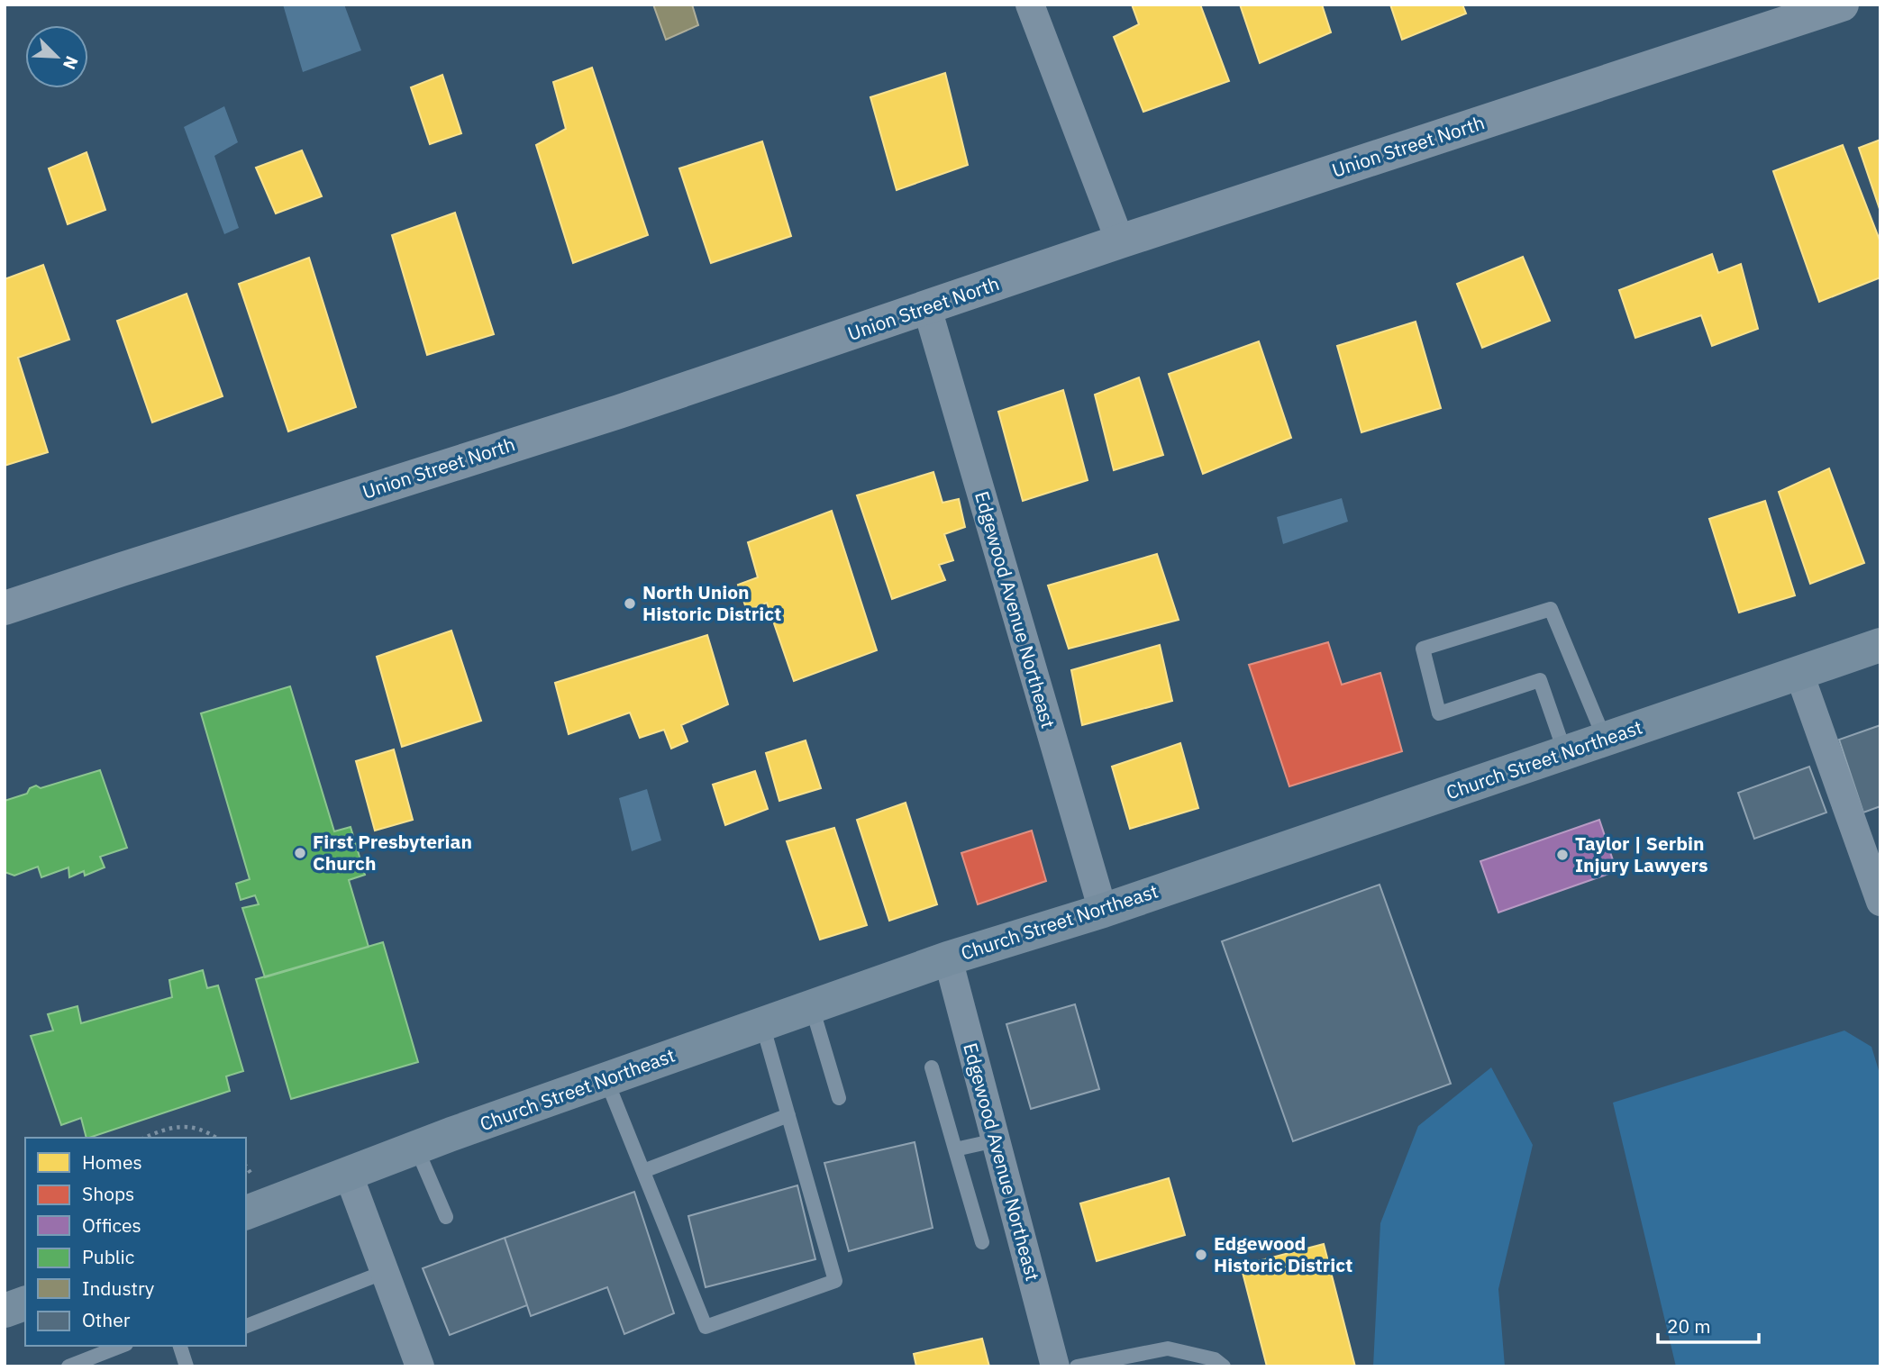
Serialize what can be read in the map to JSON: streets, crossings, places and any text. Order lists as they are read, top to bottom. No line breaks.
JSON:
{"streets":{"main road":["Church Street Northeast"],"street":["Union Street North","Edgewood Avenue Northeast"]},"crossings":[["Union Street North","Edgewood Avenue Northeast"],["Edgewood Avenue Northeast","Church Street Northeast"]],"places":["North Union Historic District","First Presbyterian Church","Taylor | Serbin Injury Lawyers","Edgewood Historic District"],"legend":["Homes","Shops","Offices","Public","Industry","Other"],"scale_bar":"20 m","north":"bottom right"}
